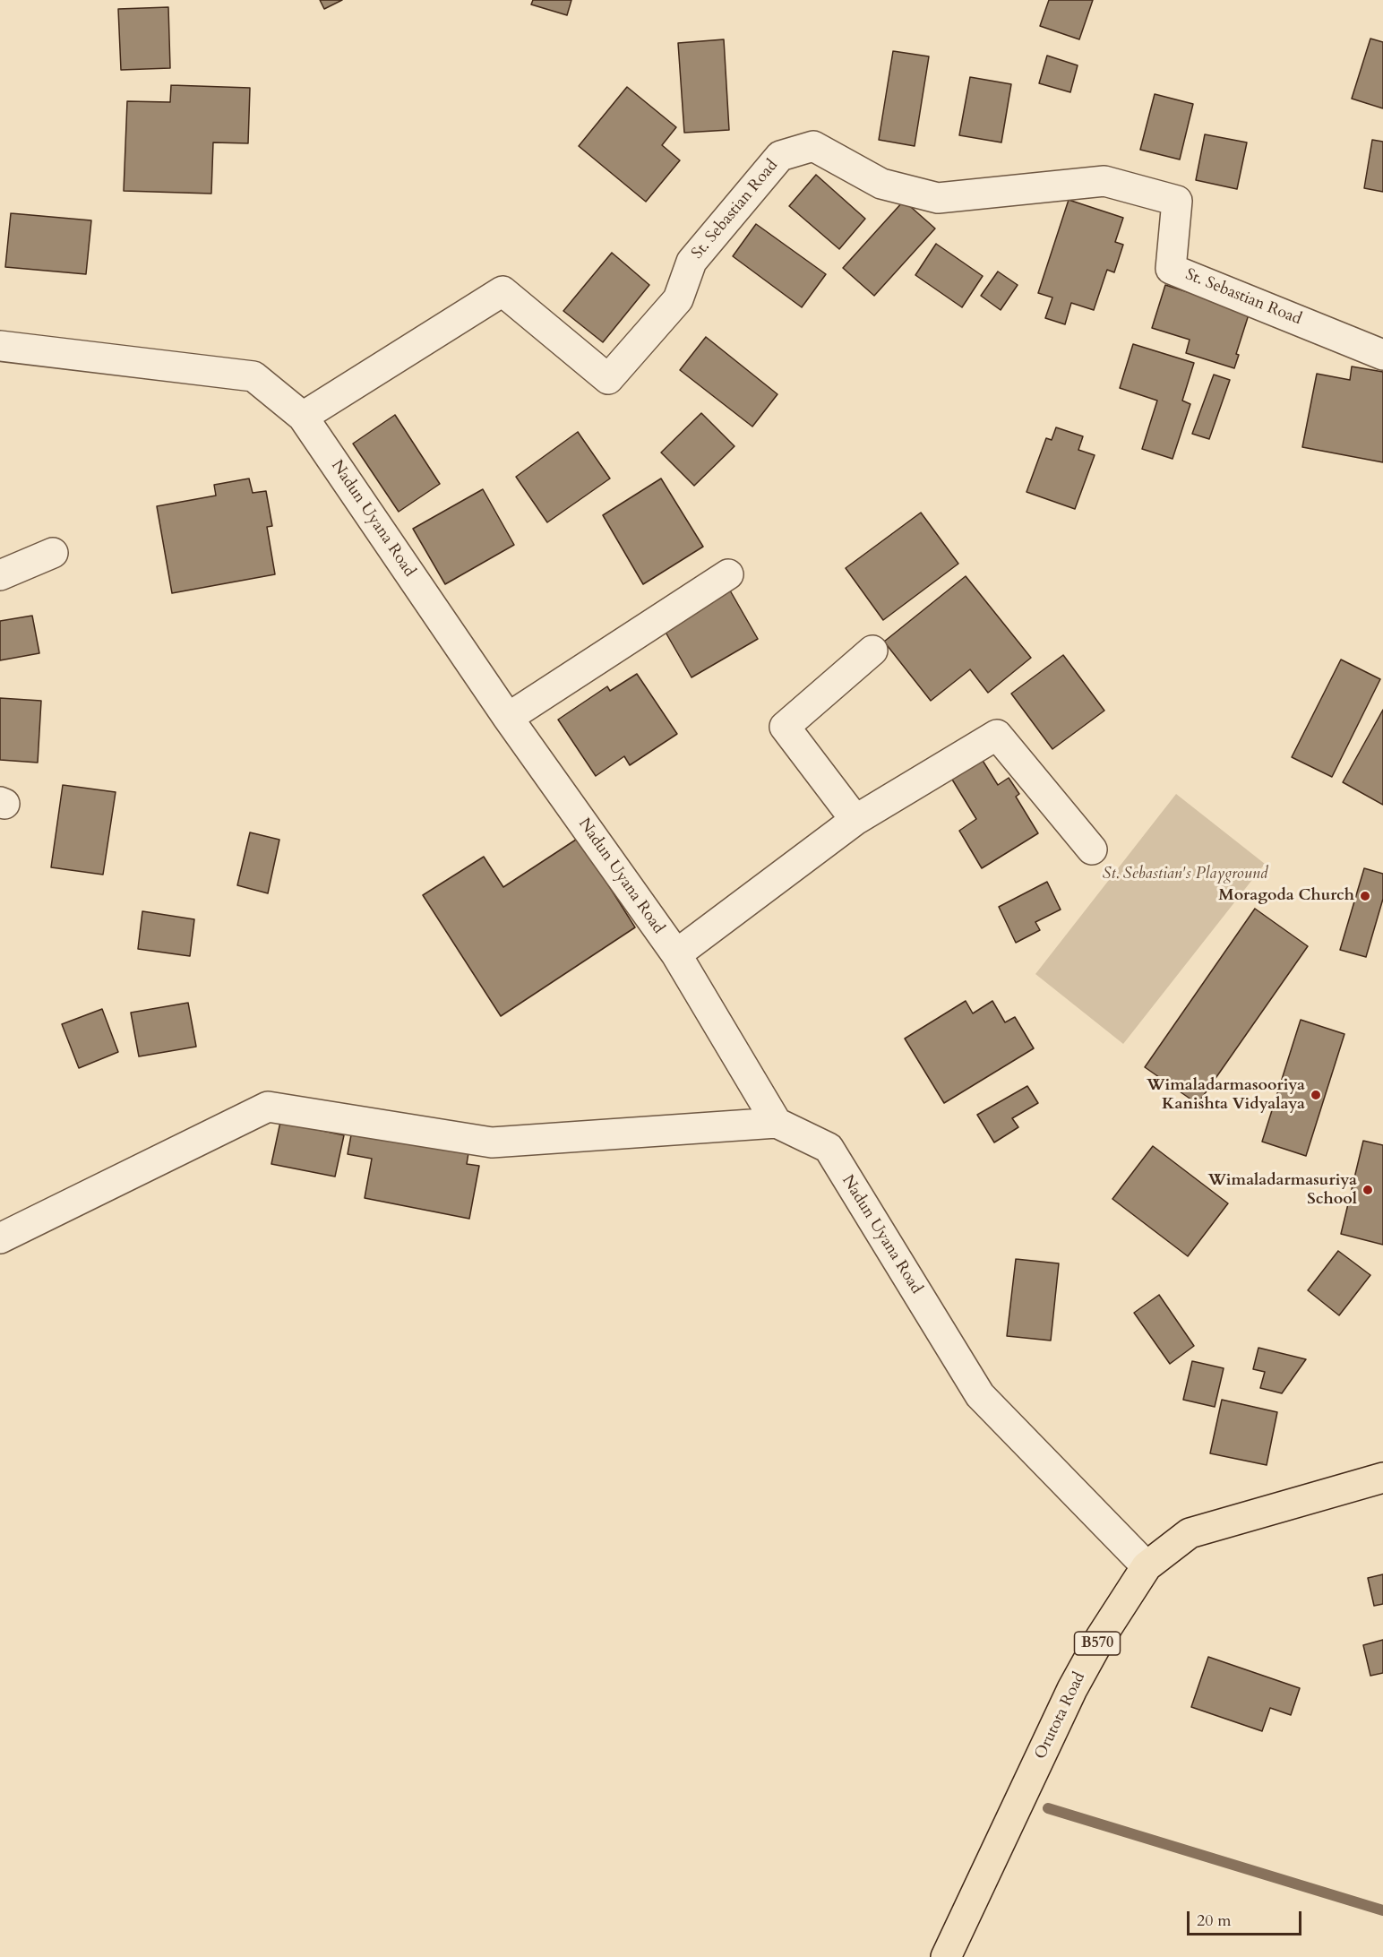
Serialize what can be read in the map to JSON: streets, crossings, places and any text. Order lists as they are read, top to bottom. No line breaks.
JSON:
{"streets":{"main road":["B570","Orutota Road"],"street":["St. Sebastian Road","Nadun Uyana Road"]},"crossings":[["St. Sebastian Road","Nadun Uyana Road"],["Nadun Uyana Road","Orutota Road"]],"parks":["St. Sebastian's Playground"],"places":["Moragoda Church","Wimaladarmasooriya Kanishta Vidyalaya","Wimaladarmasuriya School"],"scale_bar":"20 m"}
